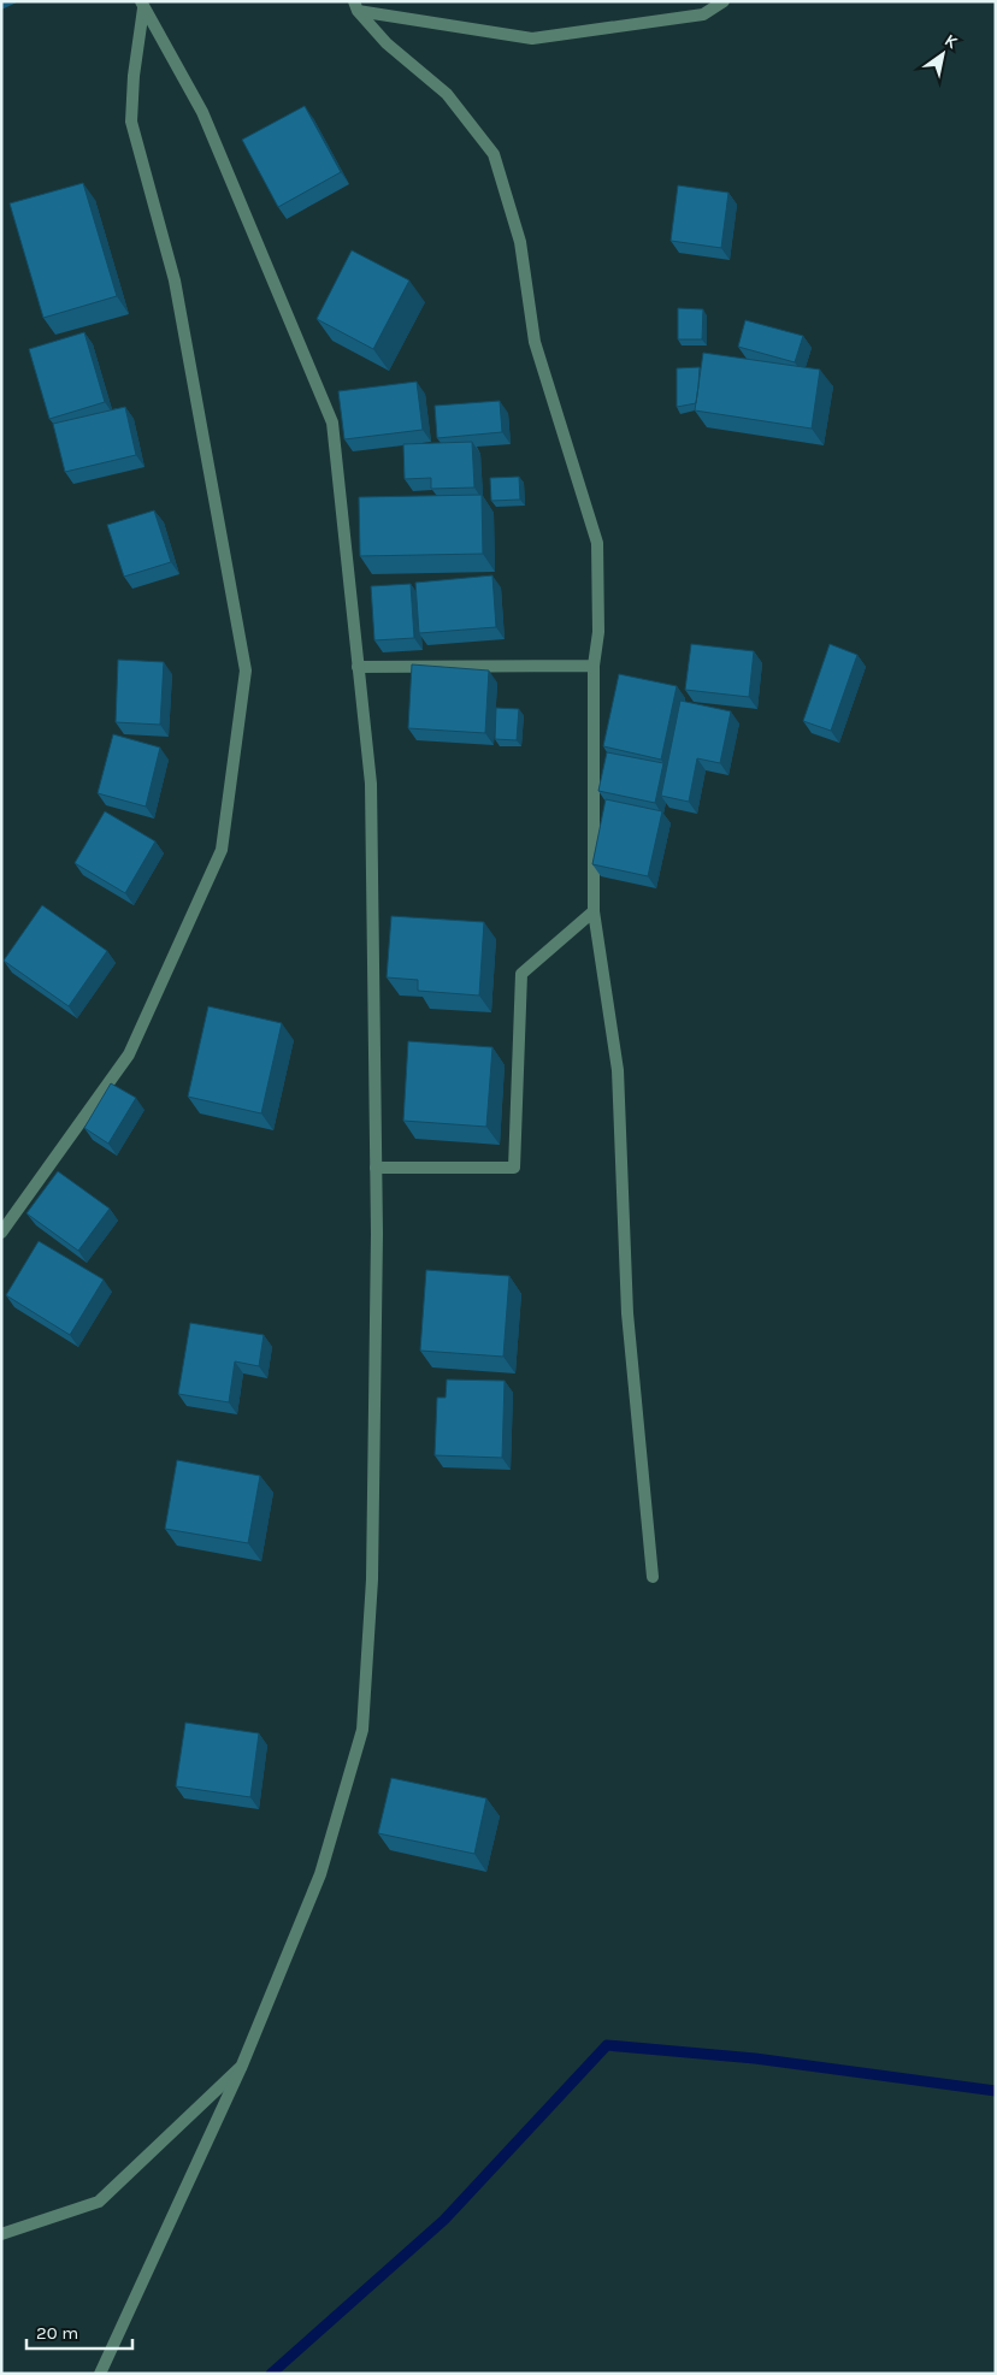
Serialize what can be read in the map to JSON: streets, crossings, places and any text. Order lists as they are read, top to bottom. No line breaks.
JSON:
{"scale_bar":"20 m","north":"top right"}
